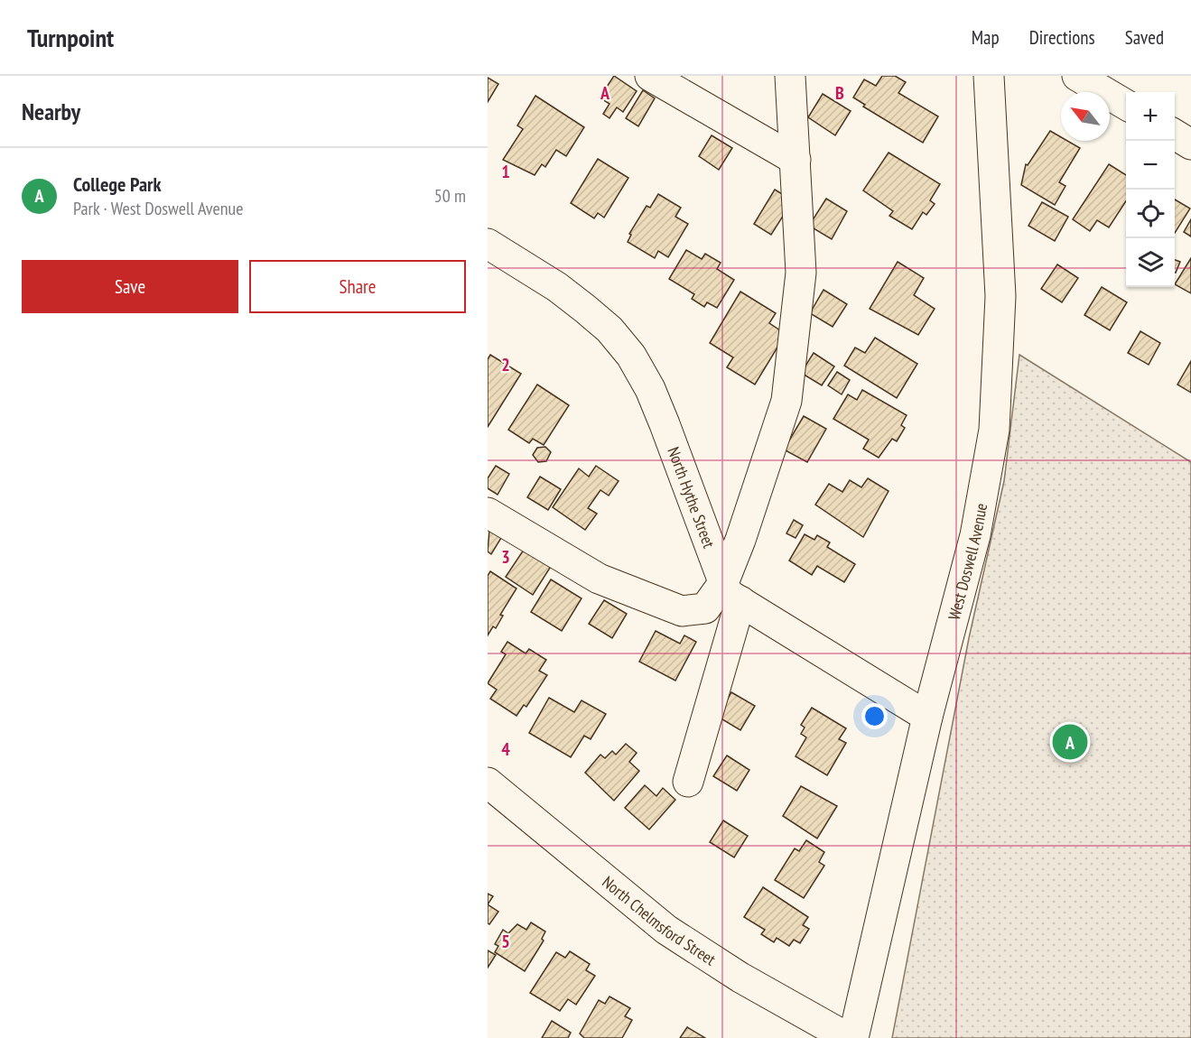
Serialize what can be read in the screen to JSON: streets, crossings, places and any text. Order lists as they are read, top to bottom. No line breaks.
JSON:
{"streets":{"street":["North Hythe Street","West Doswell Avenue","North Chelmsford Street"]},"north":"top left","page":{"header":"Turnpoint","nav":["Map","Directions","Saved"],"heading":"Nearby","map_buttons":["+","−"],"list":[{"mark":"A","name":"College Park","note":"Park · West Doswell Avenue","value":"50 m"}],"buttons":["Save","Share"],"pins":"A"},"grid":{"columns":["A","B"],"rows":["1","2","3","4","5"]}}
